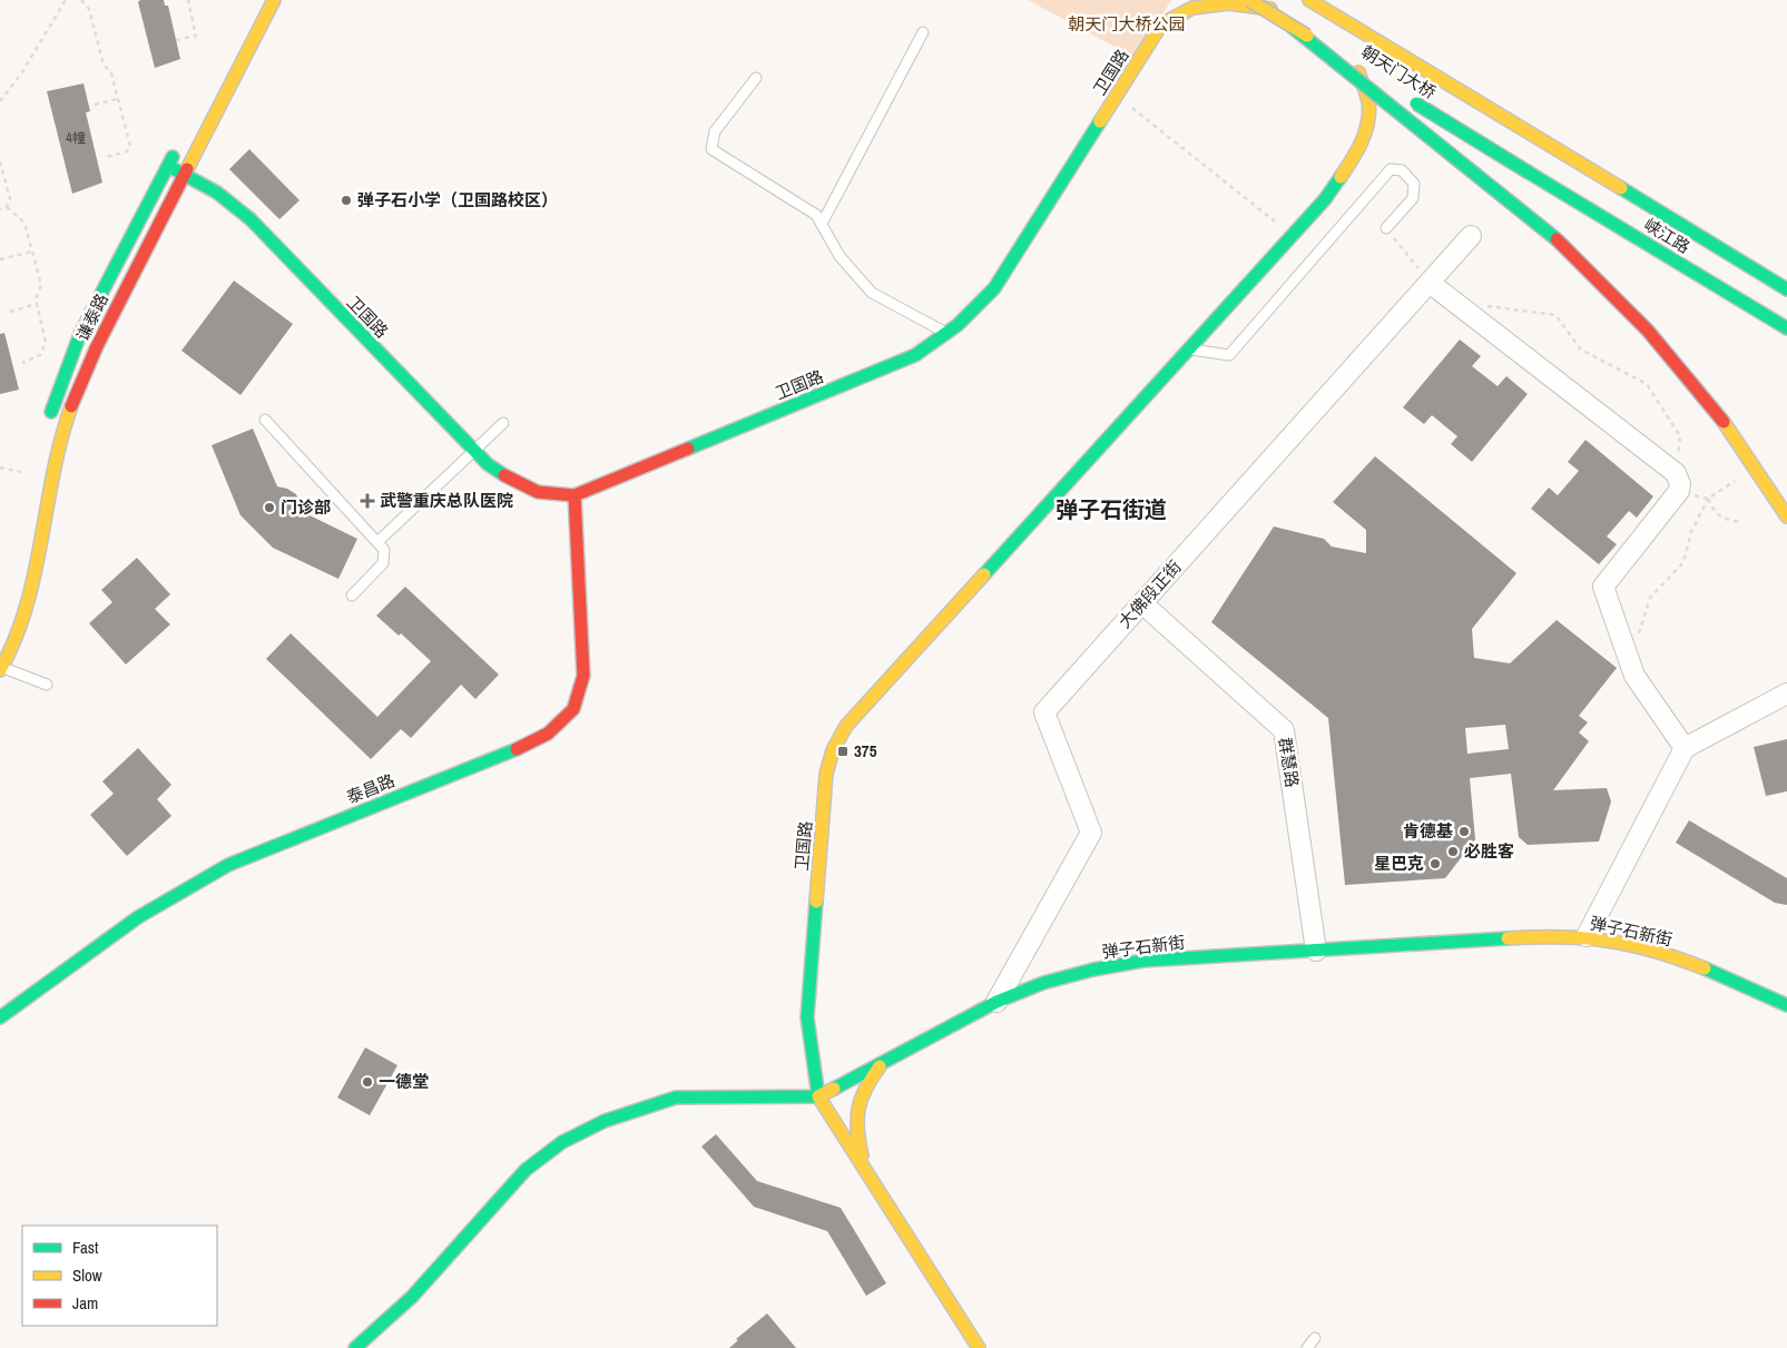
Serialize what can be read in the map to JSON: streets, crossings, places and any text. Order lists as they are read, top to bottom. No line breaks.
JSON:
{"streets":{"main road":["卫国路","朝天门大桥","峡江路","谦泰路","泰昌路","弹子石新街"],"street":["大佛段正街","群慧路"]},"crossings":[["卫国路","谦泰路"],["卫国路","泰昌路"],["卫国路","弹子石新街"],["朝天门大桥","峡江路"],["大佛段正街","群慧路"],["大佛段正街","弹子石新街"],["群慧路","弹子石新街"]],"districts":["弹子石街道"],"parks":["朝天门大桥公园"],"places":{"other":["弹子石小学（卫国路校区）","门诊部","肯德基","必胜客","星巴克","一德堂"],"health":["武警重庆总队医院"],"transit":["375"]},"house_numbers":["4幢"],"legend":["Fast","Slow","Jam"]}
